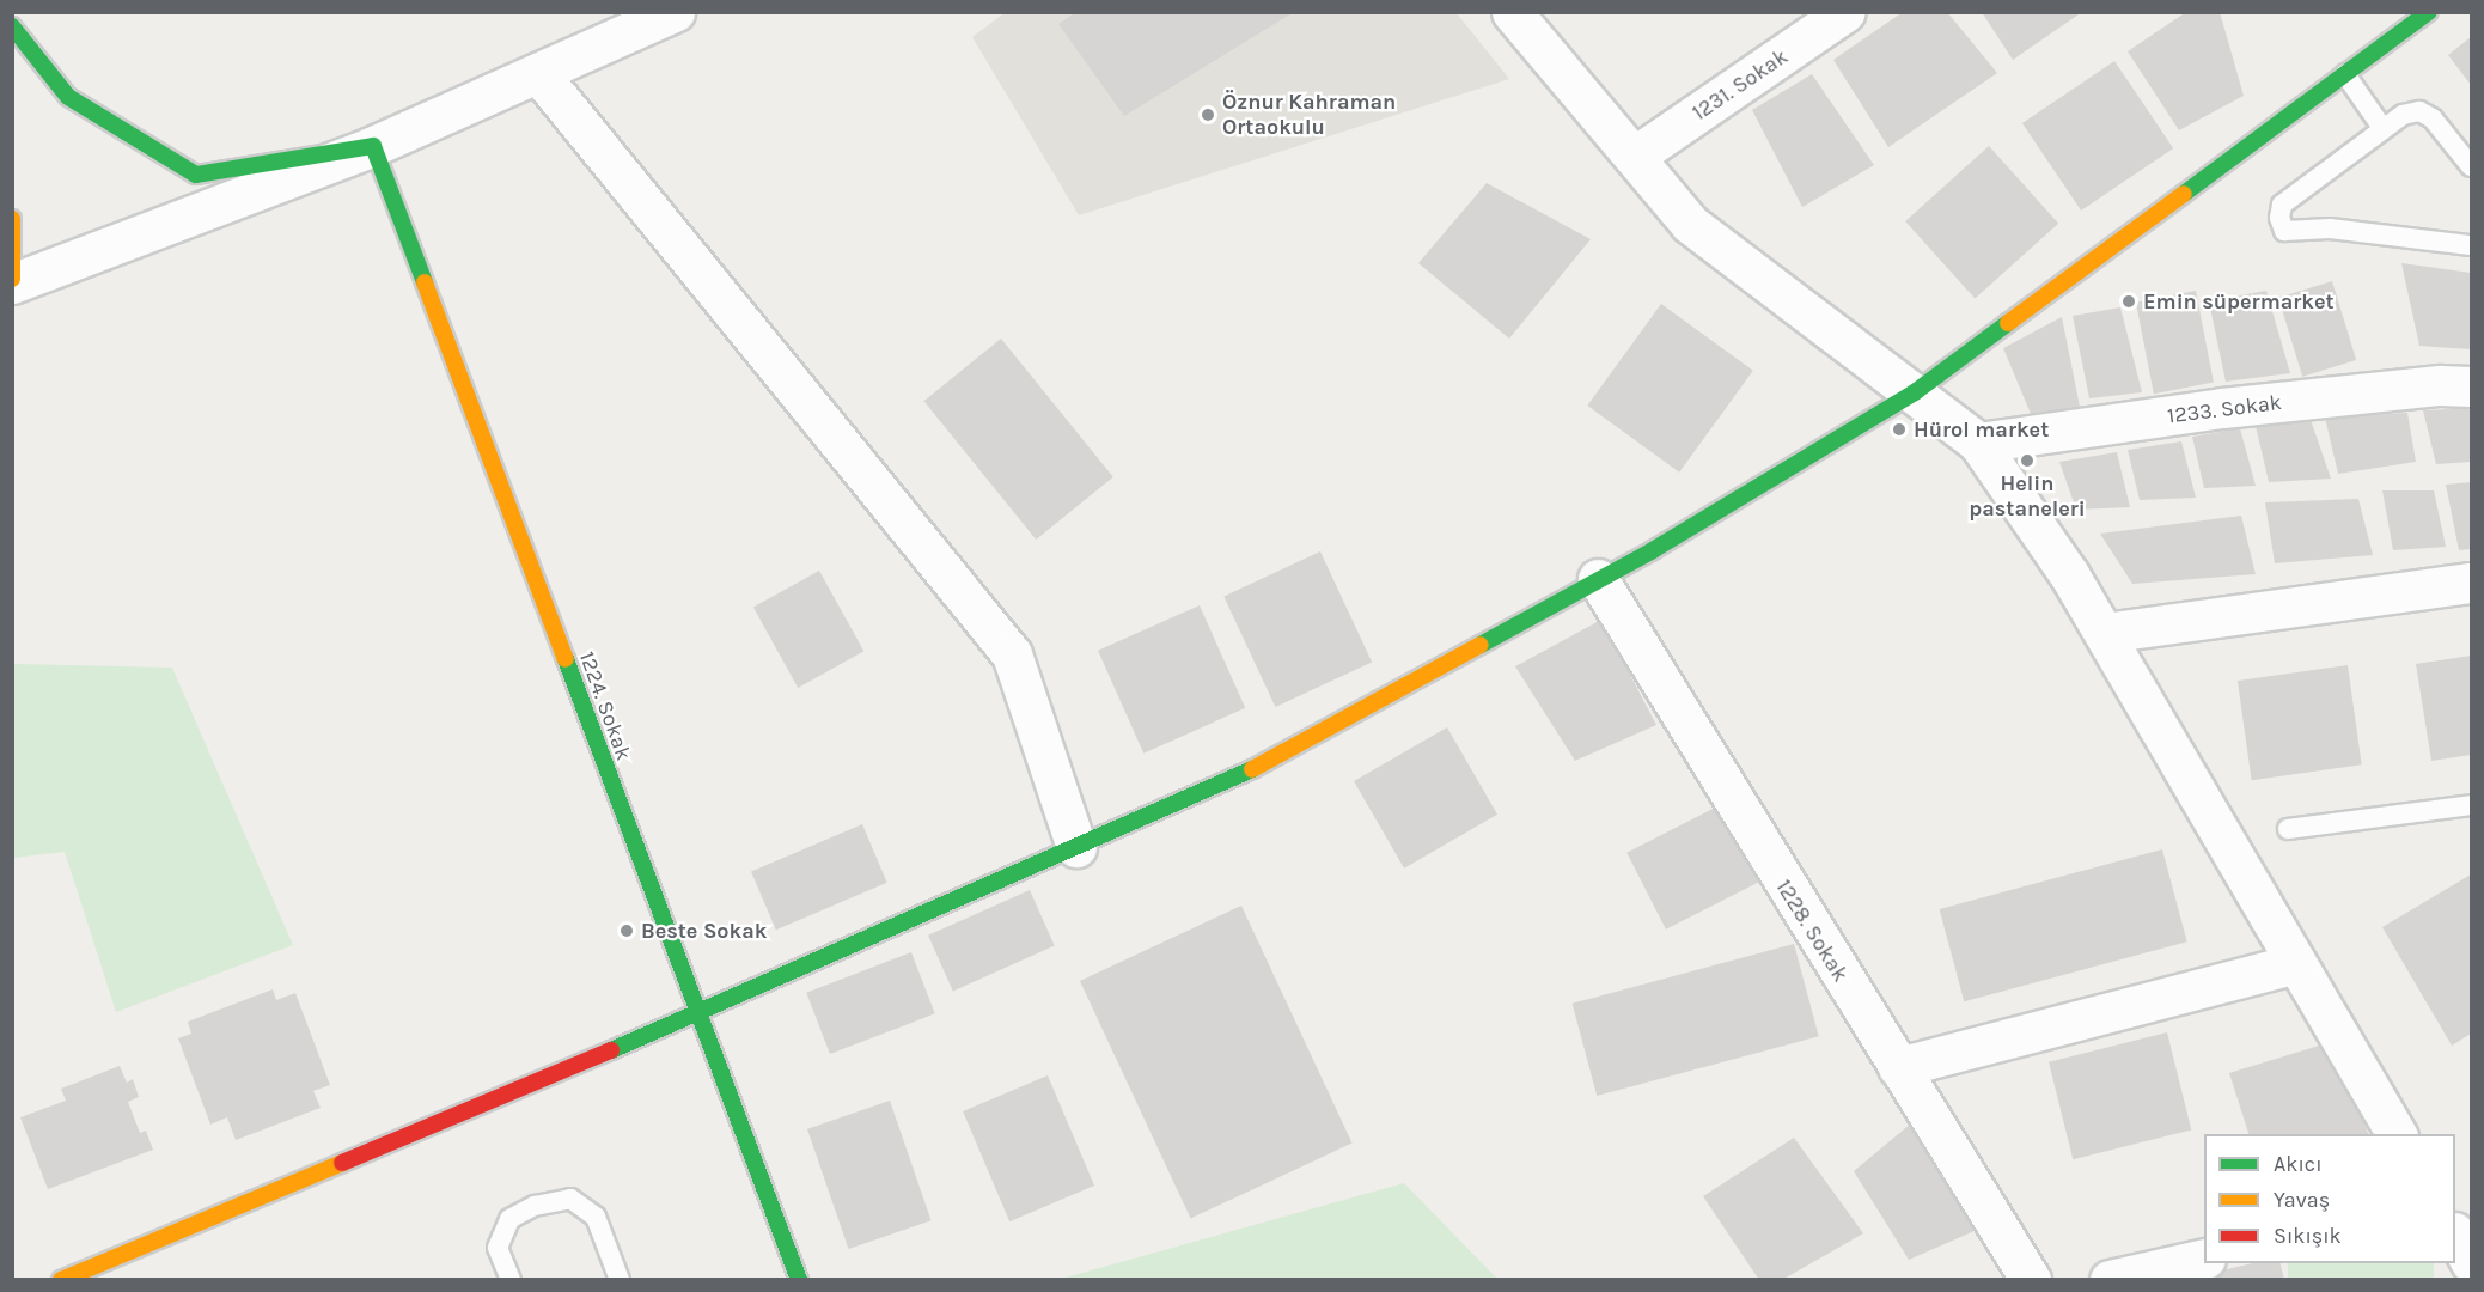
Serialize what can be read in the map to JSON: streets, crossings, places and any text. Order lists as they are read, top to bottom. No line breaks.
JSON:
{"streets":{"street":["1231. Sokak","1233. Sokak","1224. Sokak","1228. Sokak"]},"places":["Öznur Kahraman Ortaokulu","Emin süpermarket","Hürol market","Helin pastaneleri","Beste Sokak"],"legend":["Akıcı","Yavaş","Sıkışık"]}
